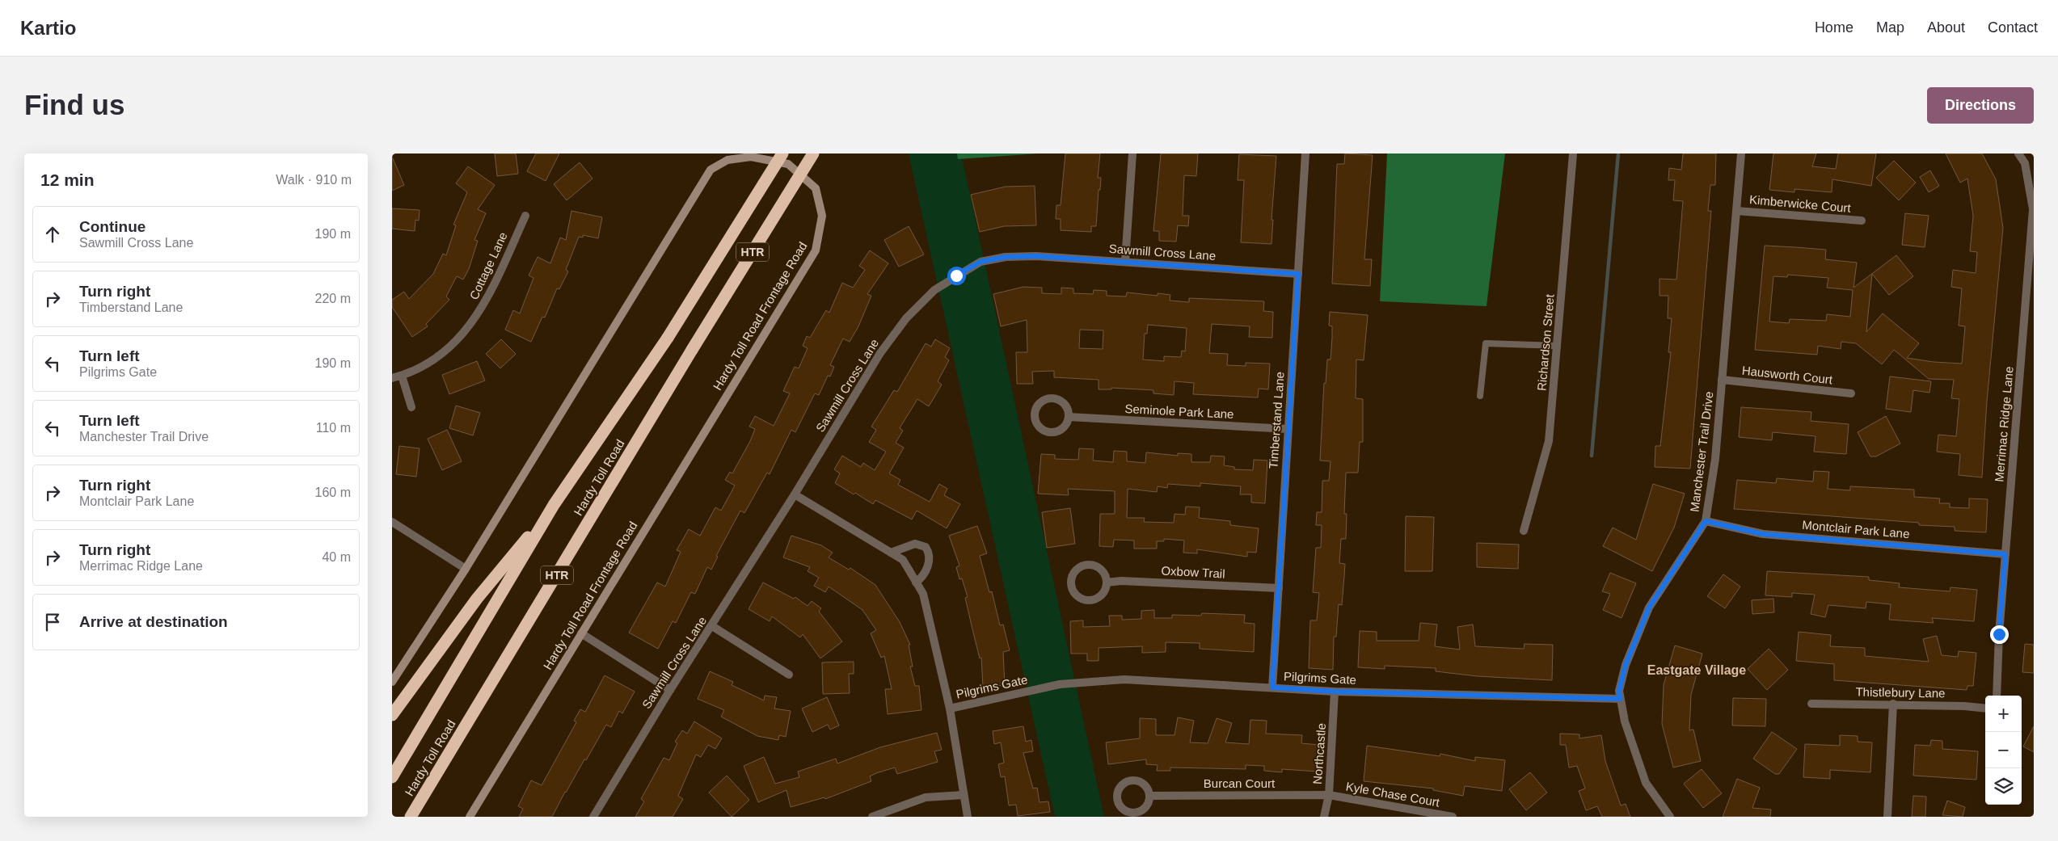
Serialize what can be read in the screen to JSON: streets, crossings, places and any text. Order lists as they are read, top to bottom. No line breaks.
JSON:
{"streets":{"highway":["HTR","Hardy Toll Road"],"street":["Kimberwicke Court","Sawmill Cross Lane","Cottage Lane","Hardy Toll Road Frontage Road","Richardson Street","Hausworth Court","Seminole Park Lane","Timberstand Lane","Merrimac Ridge Lane","Manchester Trail Drive","Montclair Park Lane","Oxbow Trail","Pilgrims Gate","Thistlebury Lane","Northcastle","Burcan Court","Kyle Chase Court"]},"crossings":[["Kimberwicke Court","Manchester Trail Drive"],["Sawmill Cross Lane","Timberstand Lane"],["Hausworth Court","Manchester Trail Drive"],["Seminole Park Lane","Timberstand Lane"],["Timberstand Lane","Oxbow Trail"],["Timberstand Lane","Pilgrims Gate"],["Merrimac Ridge Lane","Montclair Park Lane"],["Manchester Trail Drive","Montclair Park Lane"],["Manchester Trail Drive","Pilgrims Gate"],["Pilgrims Gate","Northcastle"],["Northcastle","Burcan Court"],["Northcastle","Kyle Chase Court"],["Burcan Court","Kyle Chase Court"]],"districts":["Eastgate Village"],"page":{"header":"Kartio","nav":["Home","Map","About","Contact"],"buttons":"Directions","title":"Find us","heading":["12 min","Walk · 910 m"],"list":[["Continue","Sawmill Cross Lane","190 m"],["Turn right","Timberstand Lane","220 m"],["Turn left","Pilgrims Gate","190 m"],["Turn left","Manchester Trail Drive","110 m"],["Turn right","Montclair Park Lane","160 m"],["Turn right","Merrimac Ridge Lane","40 m"],"Arrive at destination"],"map_buttons":["+","−"]}}
